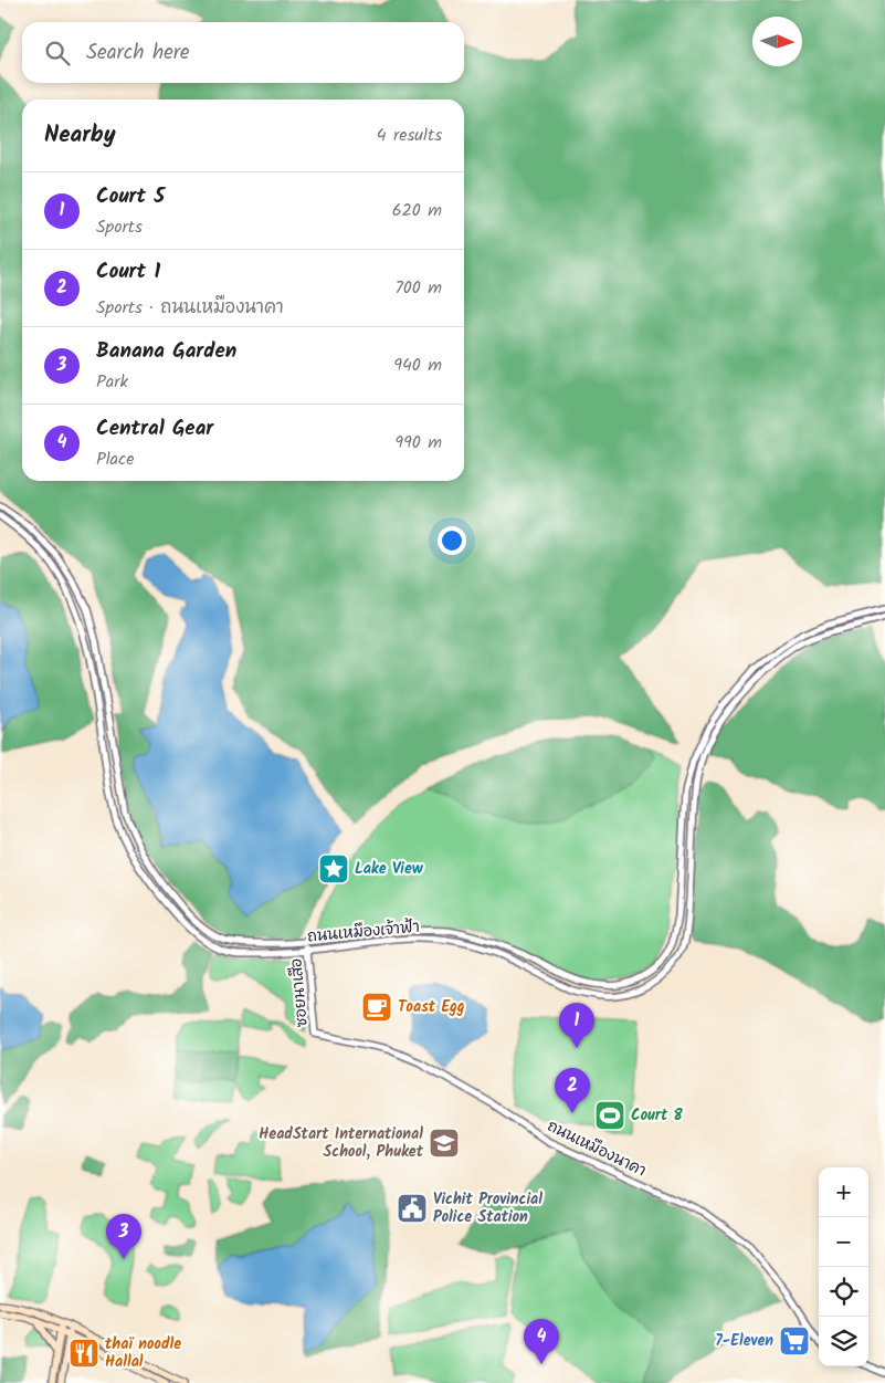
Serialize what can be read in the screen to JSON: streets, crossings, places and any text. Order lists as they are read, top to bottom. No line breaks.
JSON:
{"streets":{"street":["ถนนเหมืองเจ้าฟ้า","ซอยนาเสือ","ถนนเหมืองนาคา"]},"crossings":[["ถนนเหมืองเจ้าฟ้า","ซอยนาเสือ"],["ซอยนาเสือ","ถนนเหมืองนาคา"]],"places":{"place":["Lake View"],"cafe":["Toast Egg"],"sports":["Court 8"],"school or university":["HeadStart International School, Phuket"],"public building":["Vichit Provincial Police Station"],"supermarket":["7-Eleven"],"restaurant":["thaï noodle Hallal"]},"north":"right","page":{"search":"Search here","heading":["Nearby","4 results"],"list":[{"mark":"1","name":"Court 5","note":"Sports","value":"620 m"},{"mark":"2","name":"Court 1","note":"Sports · ถนนเหมืองนาคา","value":"700 m"},{"mark":"3","name":"Banana Garden","note":"Park","value":"940 m"},{"mark":"4","name":"Central Gear","note":"Place","value":"990 m"}],"pins":["1","2","3","4"],"map_buttons":["+","−"]}}
